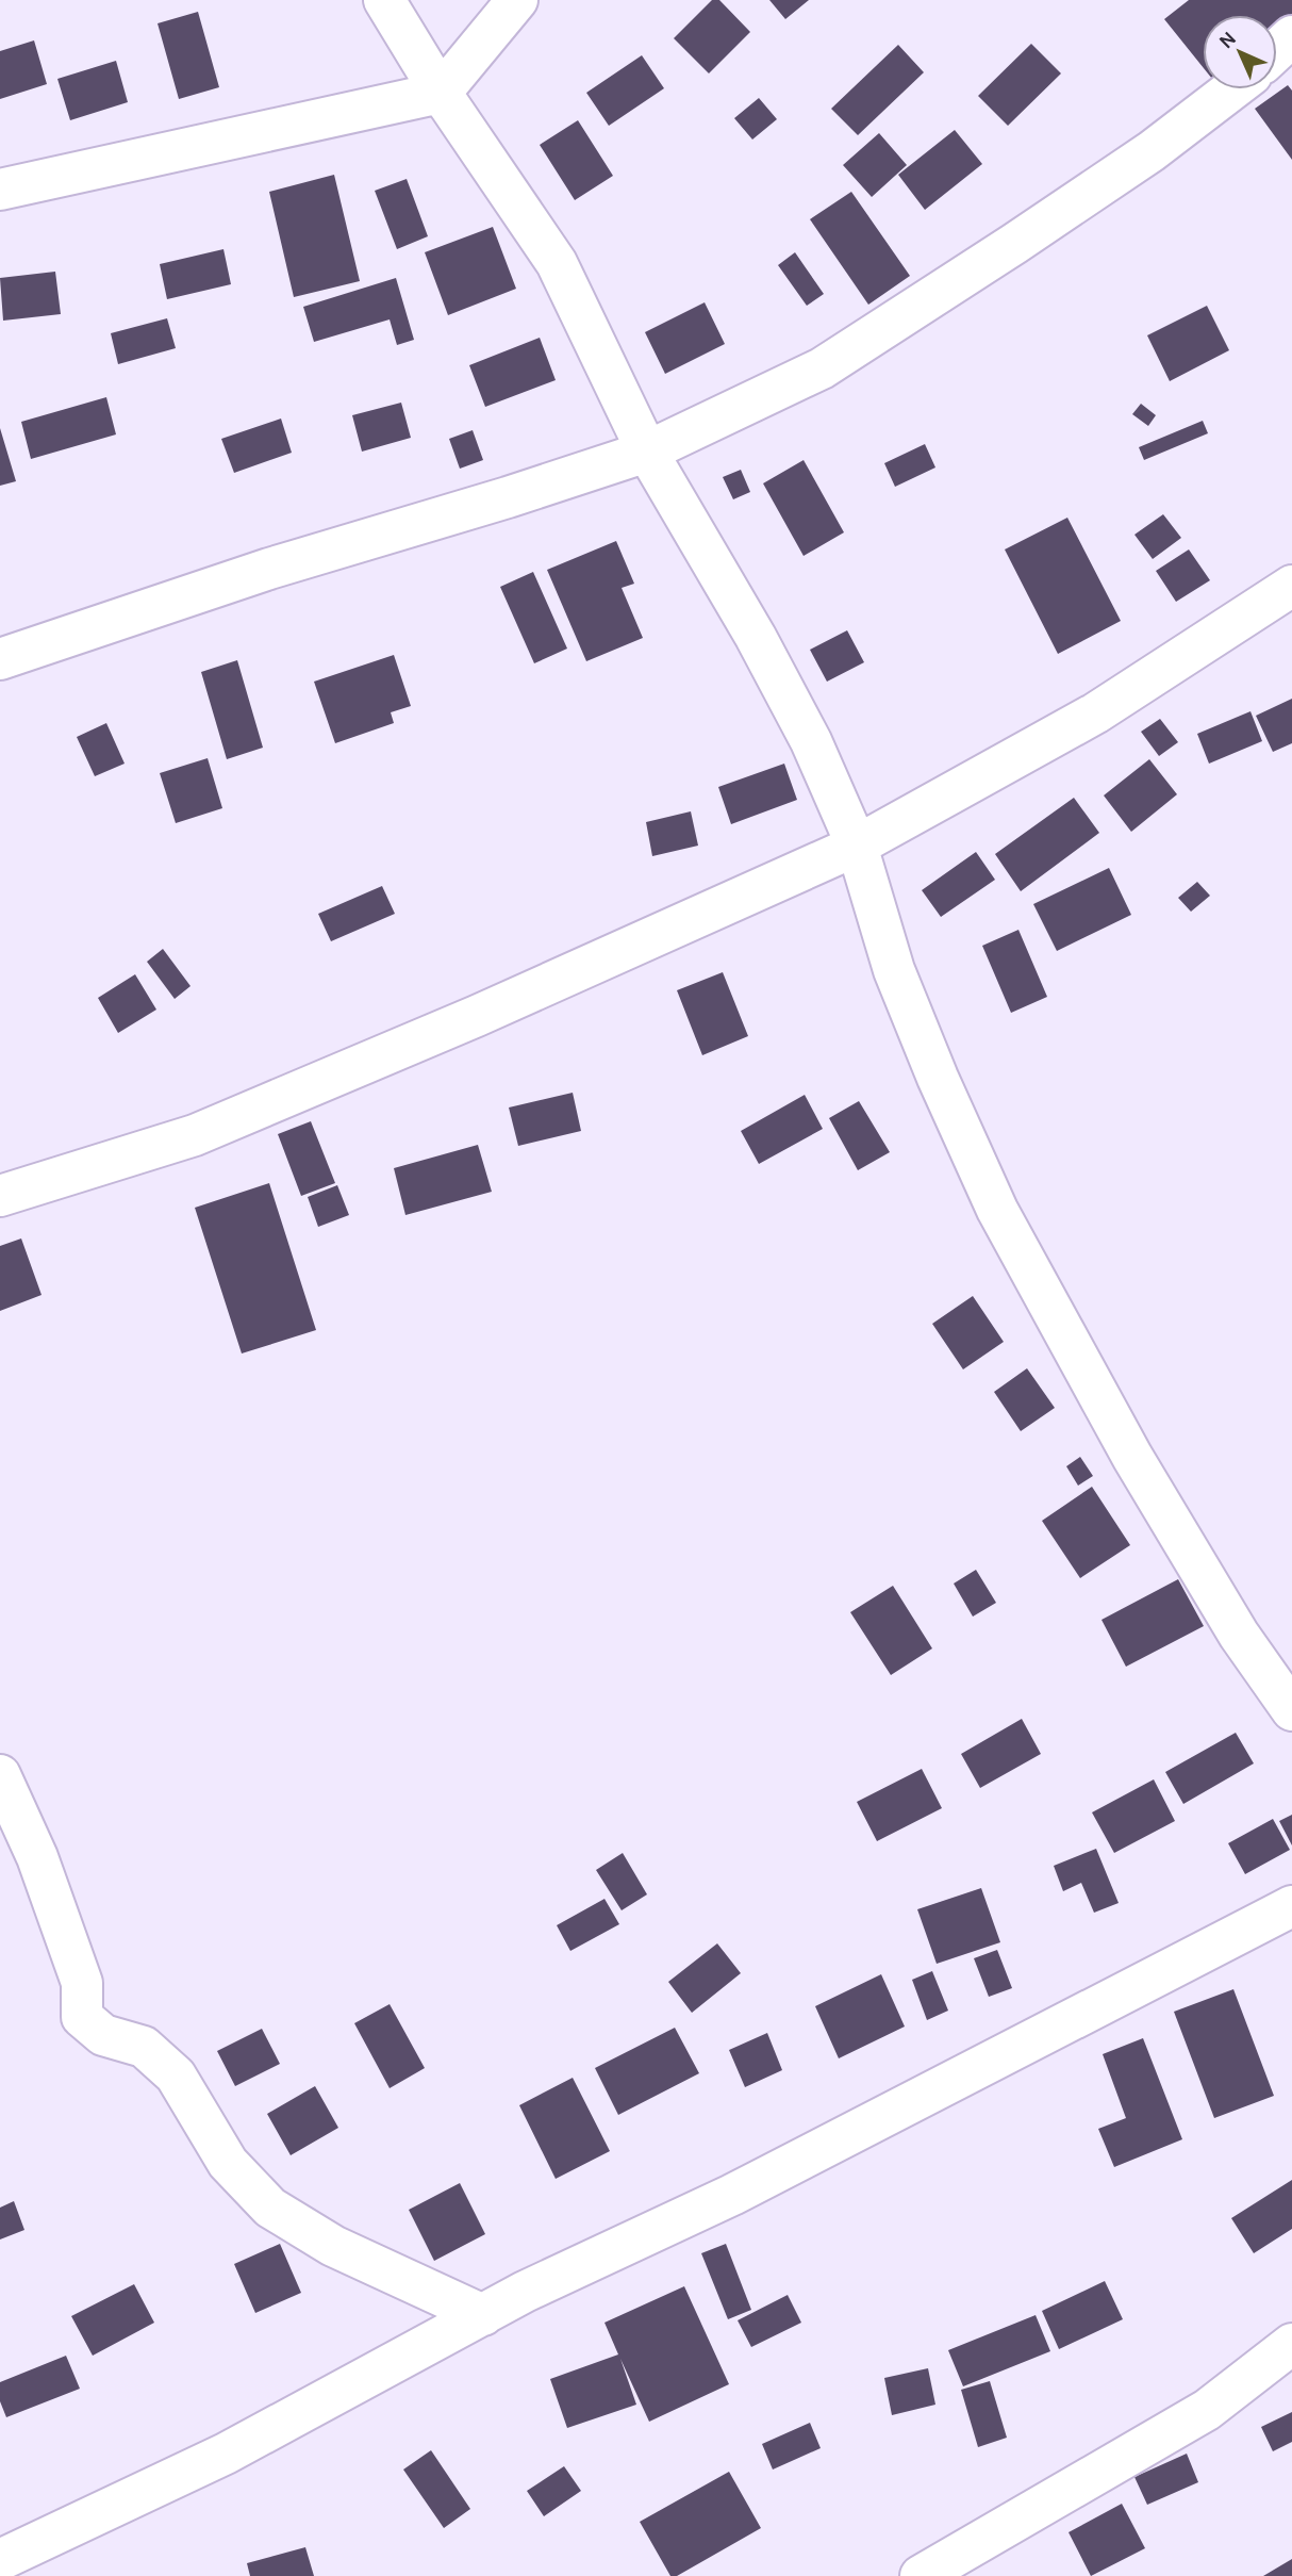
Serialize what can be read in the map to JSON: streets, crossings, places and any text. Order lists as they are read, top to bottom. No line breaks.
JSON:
{"north":"top left"}
